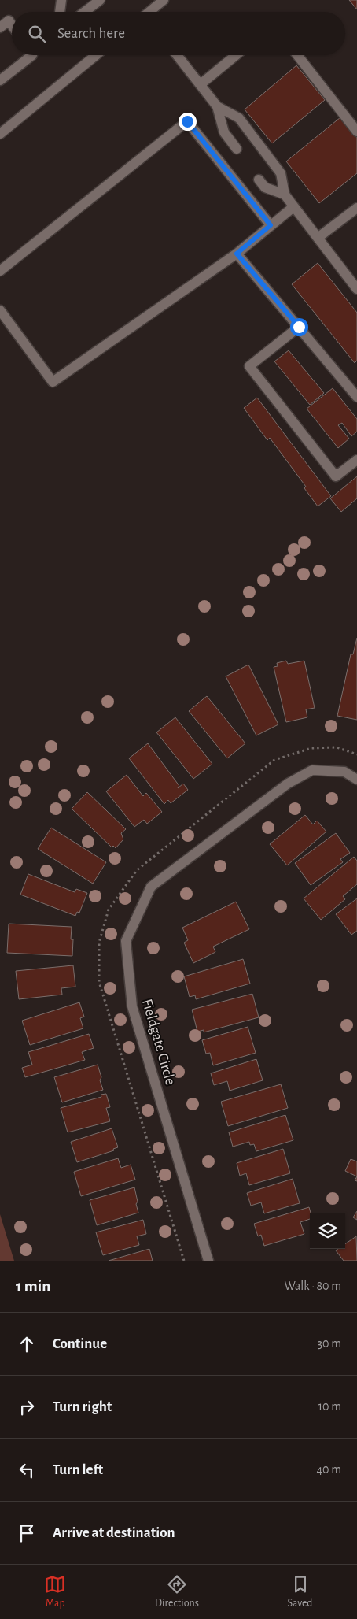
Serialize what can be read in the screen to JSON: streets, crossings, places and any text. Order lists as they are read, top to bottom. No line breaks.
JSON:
{"streets":{"street":["Fieldgate Circle"]},"page":{"search":"Search here","heading":["1 min","Walk · 80 m"],"list":[["Continue","30 m"],["Turn right","10 m"],["Turn left","40 m"],"Arrive at destination"],"nav":["Map","Directions","Saved"]}}
